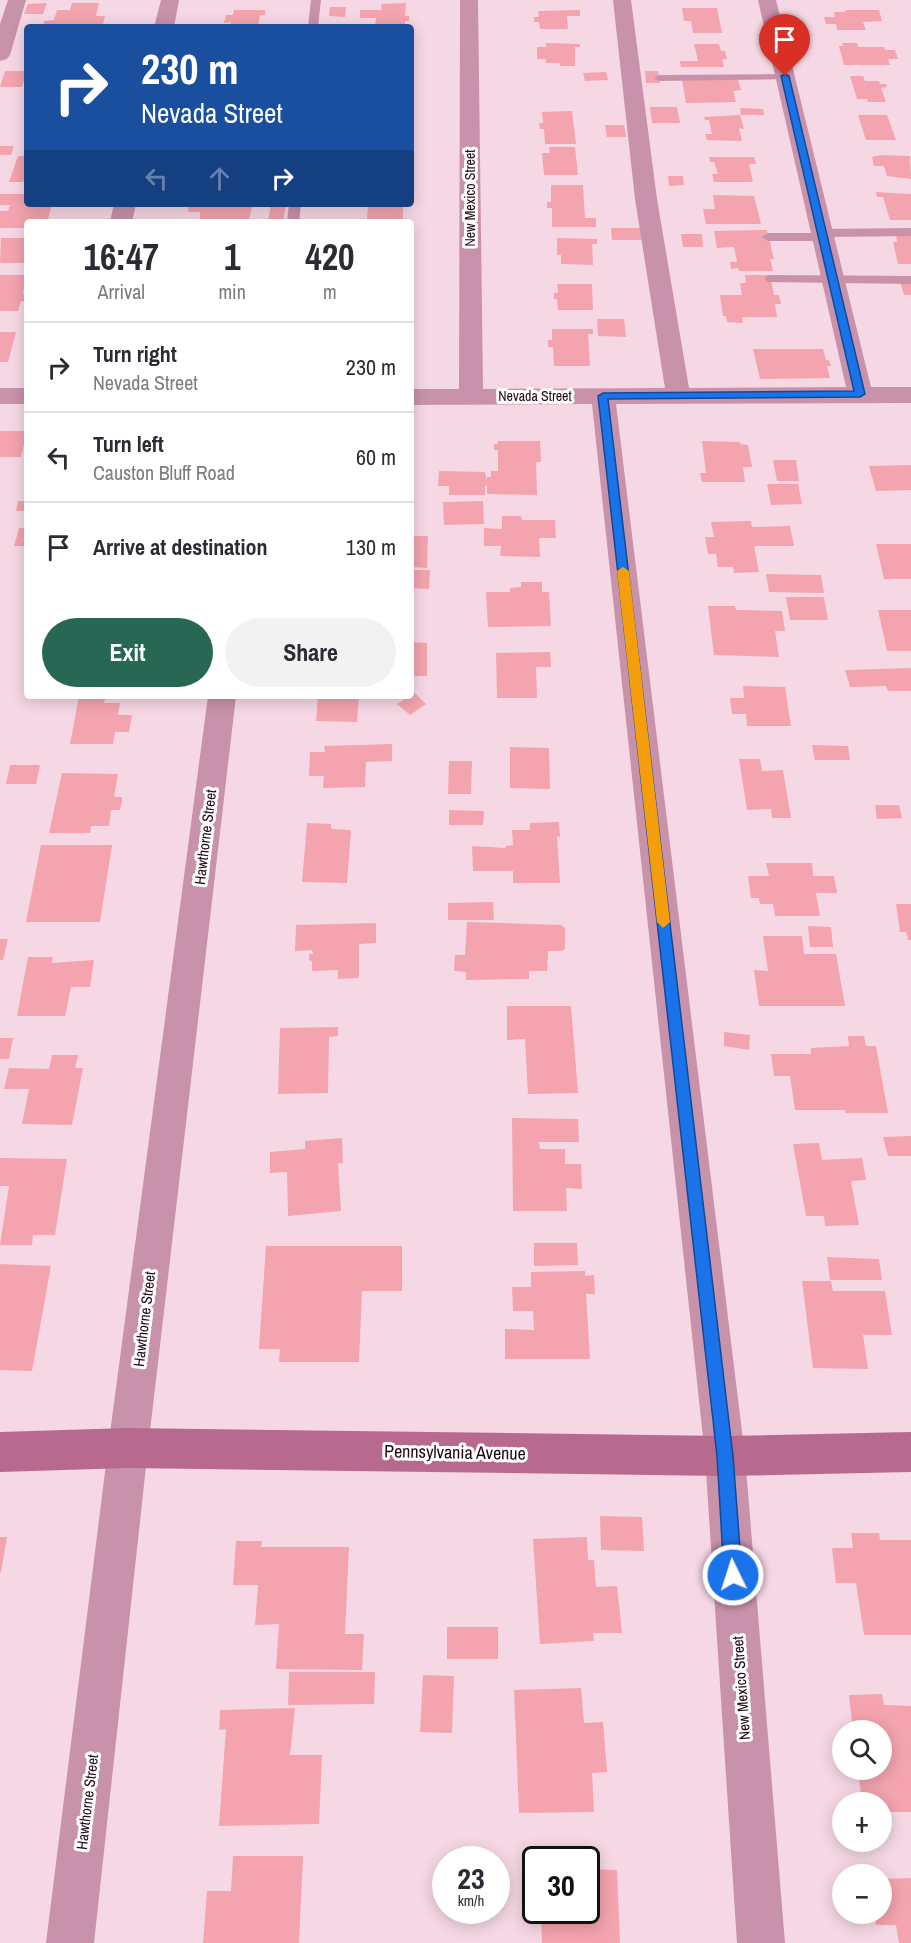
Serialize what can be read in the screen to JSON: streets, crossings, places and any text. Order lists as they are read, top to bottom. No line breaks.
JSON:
{"streets":{"main road":["Pennsylvania Avenue"],"street":["New Mexico Street","Nevada Street","Hawthorne Street"]},"crossings":[["New Mexico Street","Nevada Street"],["New Mexico Street","Pennsylvania Avenue"],["Hawthorne Street","Pennsylvania Avenue"]],"page":{"turn":["230 m","Nevada Street"],"eta":["16:47","Arrival","1","min","420","m"],"list":[{"name":"Turn right","note":"Nevada Street","value":"230 m"},{"name":"Turn left","note":"Causton Bluff Road","value":"60 m"},{"name":"Arrive at destination","value":"130 m"}],"buttons":["Exit","Share"],"map_buttons":["+","−"],"speed":"23 km/h","limit":"30"}}
